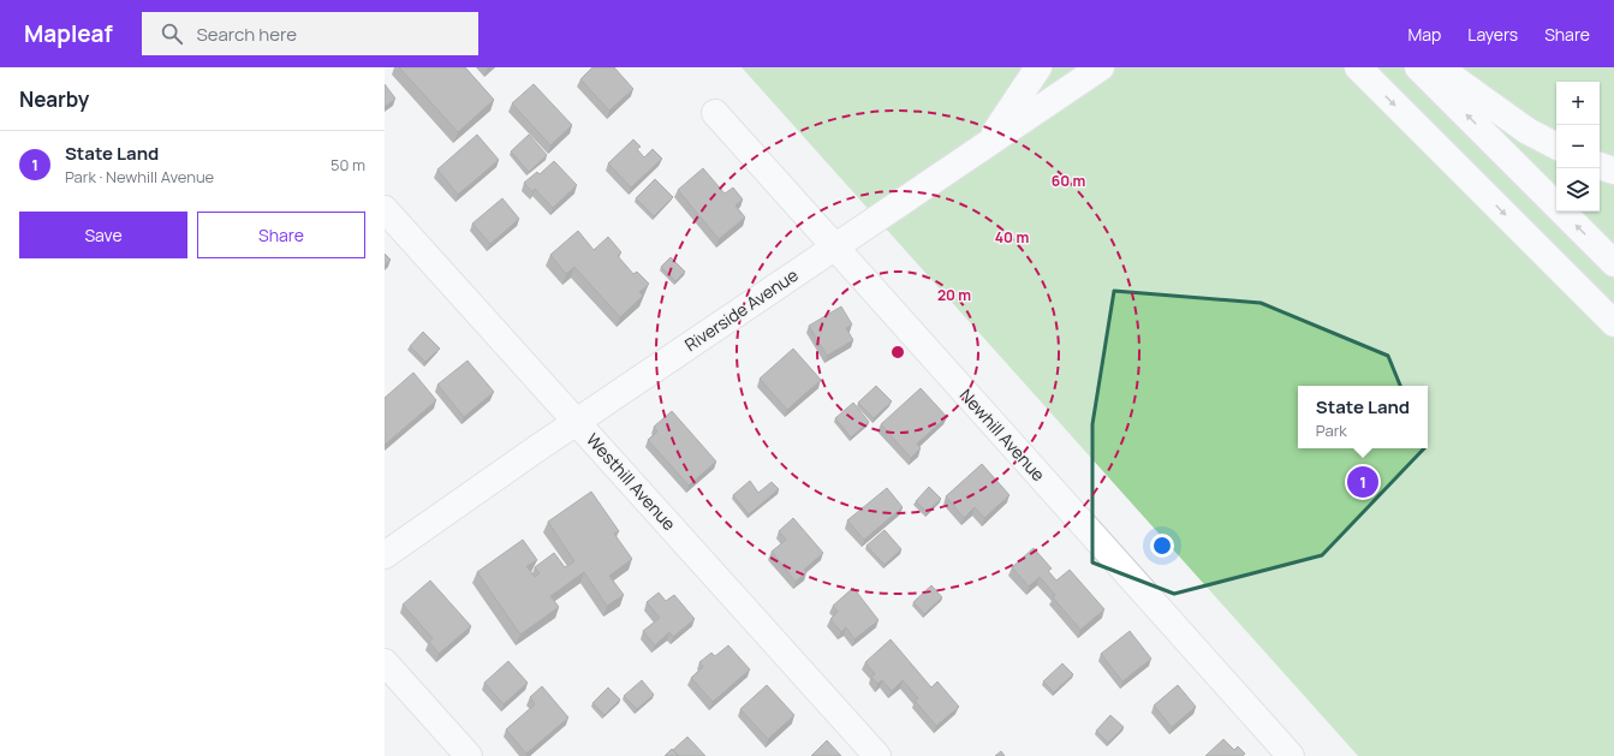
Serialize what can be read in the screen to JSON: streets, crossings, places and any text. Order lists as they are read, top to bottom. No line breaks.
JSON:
{"streets":{"main road":["Riverside Avenue","Newhill Avenue","Westhill Avenue"]},"crossings":[["Riverside Avenue","Newhill Avenue"],["Riverside Avenue","Westhill Avenue"]],"page":{"header":"Mapleaf","search":"Search here","nav":["Map","Layers","Share"],"heading":"Nearby","map_buttons":["+","−"],"list":[{"mark":"1","name":"State Land","note":"Park · Newhill Avenue","value":"50 m"}],"buttons":["Save","Share"],"popup":["State Land","Park"],"pins":"1"},"rings":["60 m","40 m","20 m"]}
